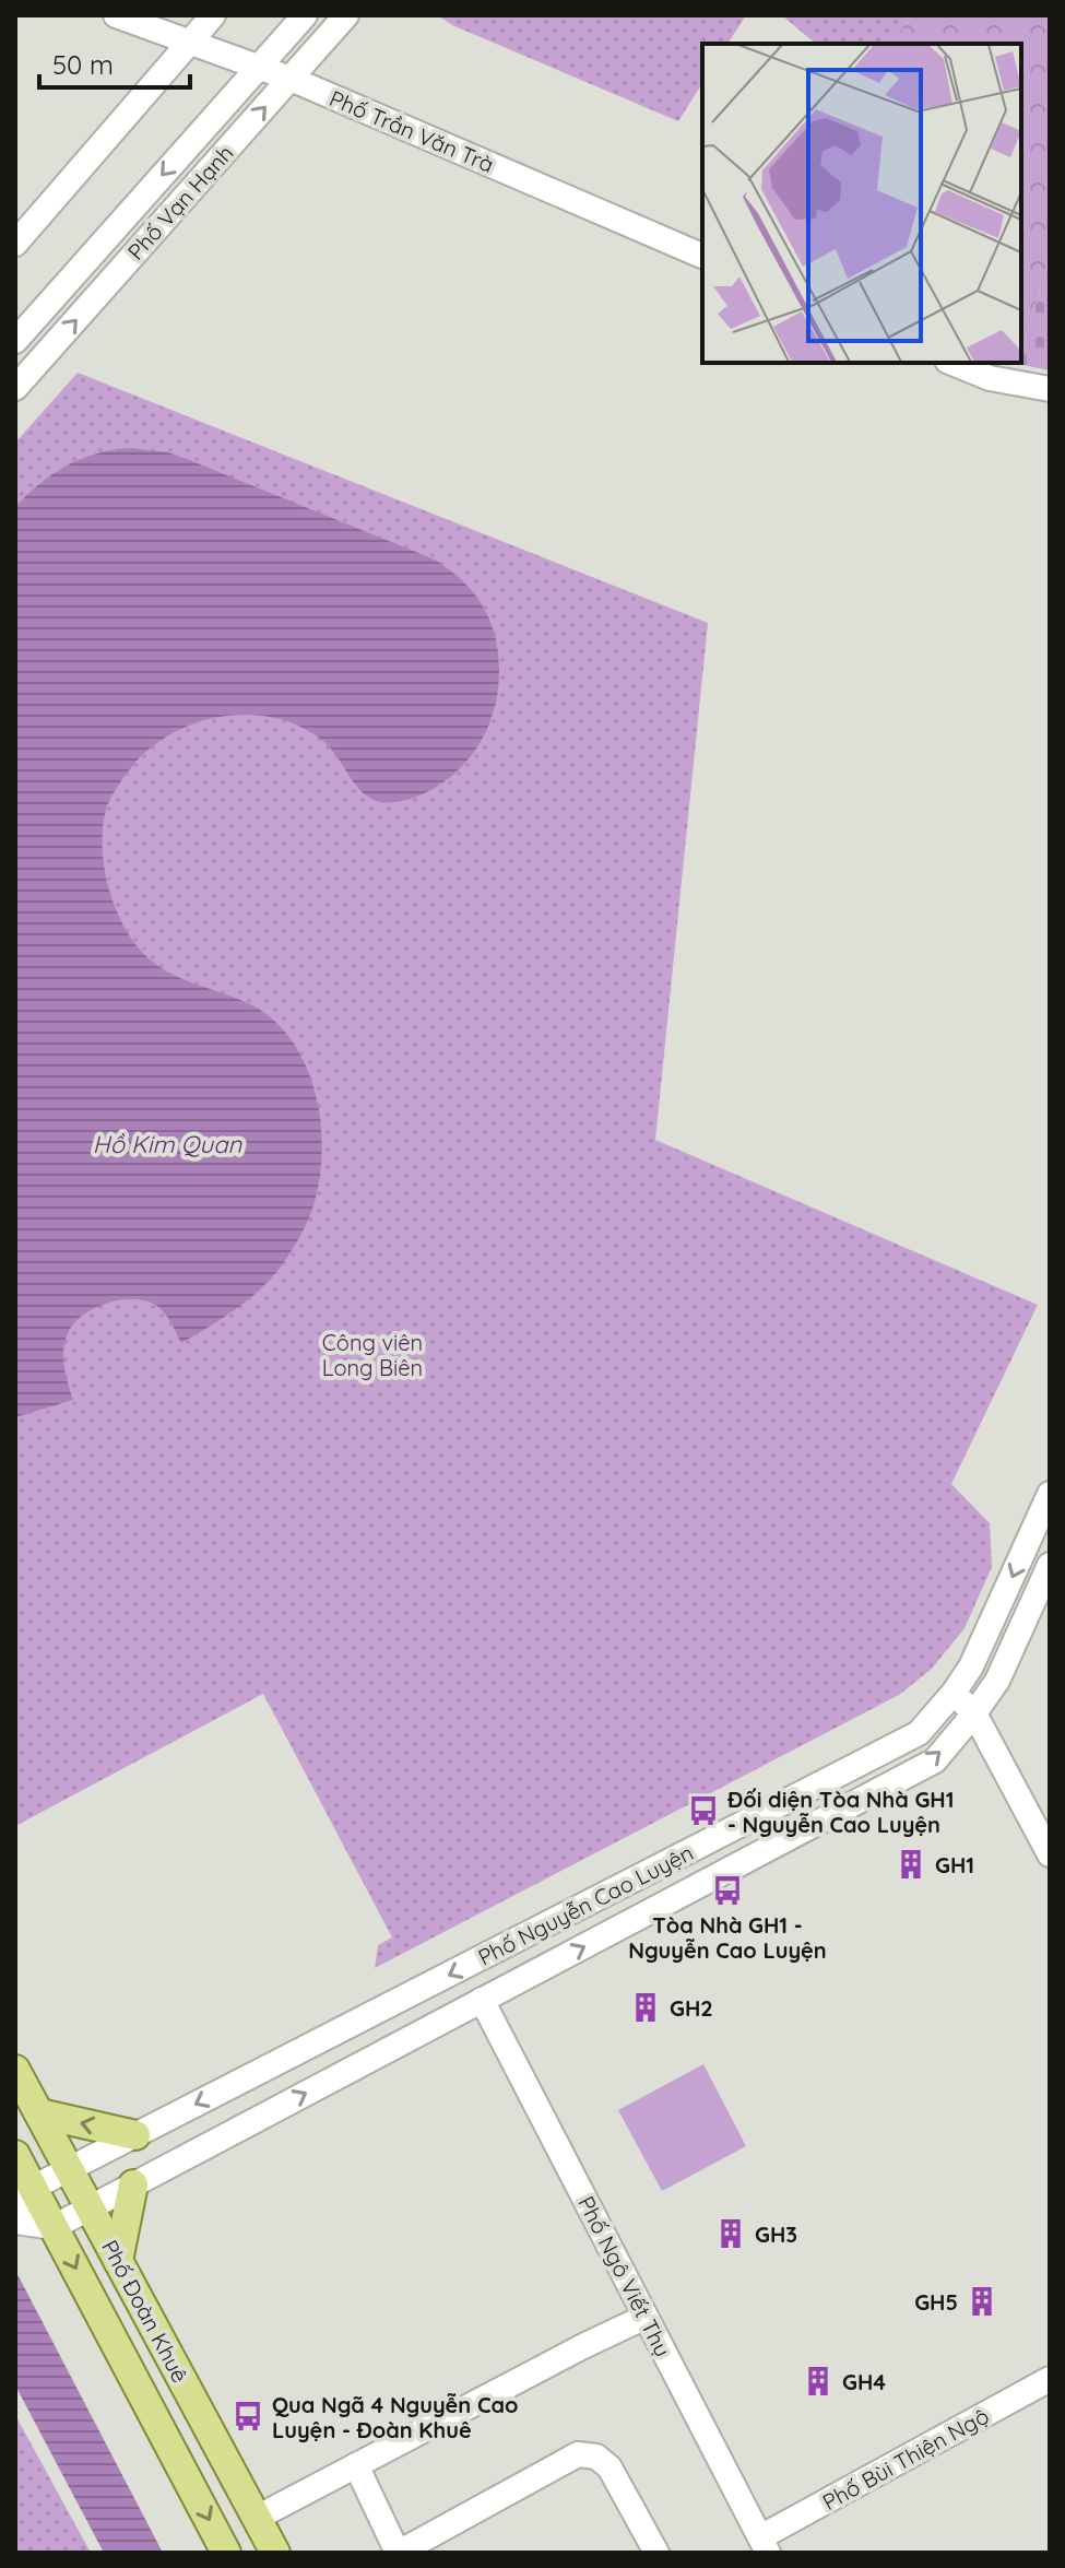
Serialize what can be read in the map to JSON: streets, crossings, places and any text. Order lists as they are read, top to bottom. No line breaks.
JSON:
{"streets":{"main road":["Phố Đoàn Khuê"],"street":["Phố Trần Văn Trà","Phố Vạn Hạnh","Phố Nguyễn Cao Luyện","Phố Ngô Viết Thụ","Phố Bùi Thiện Ngộ"]},"crossings":[["Phố Trần Văn Trà","Phố Vạn Hạnh"],["Phố Nguyễn Cao Luyện","Phố Ngô Viết Thụ"],["Phố Nguyễn Cao Luyện","Phố Đoàn Khuê"],["Phố Ngô Viết Thụ","Phố Bùi Thiện Ngộ"]],"water":["Hồ Kim Quan"],"parks":["Công viên Long Biên"],"places":{"bus stop":["Đối diện Tòa Nhà GH1 - Nguyễn Cao Luyện","Tòa Nhà GH1 - Nguyễn Cao Luyện","Qua Ngã 4 Nguyễn Cao Luyện - Đoàn Khuê"],"building":["GH1","GH2","GH3","GH5","GH4"]},"scale_bar":"50 m"}
